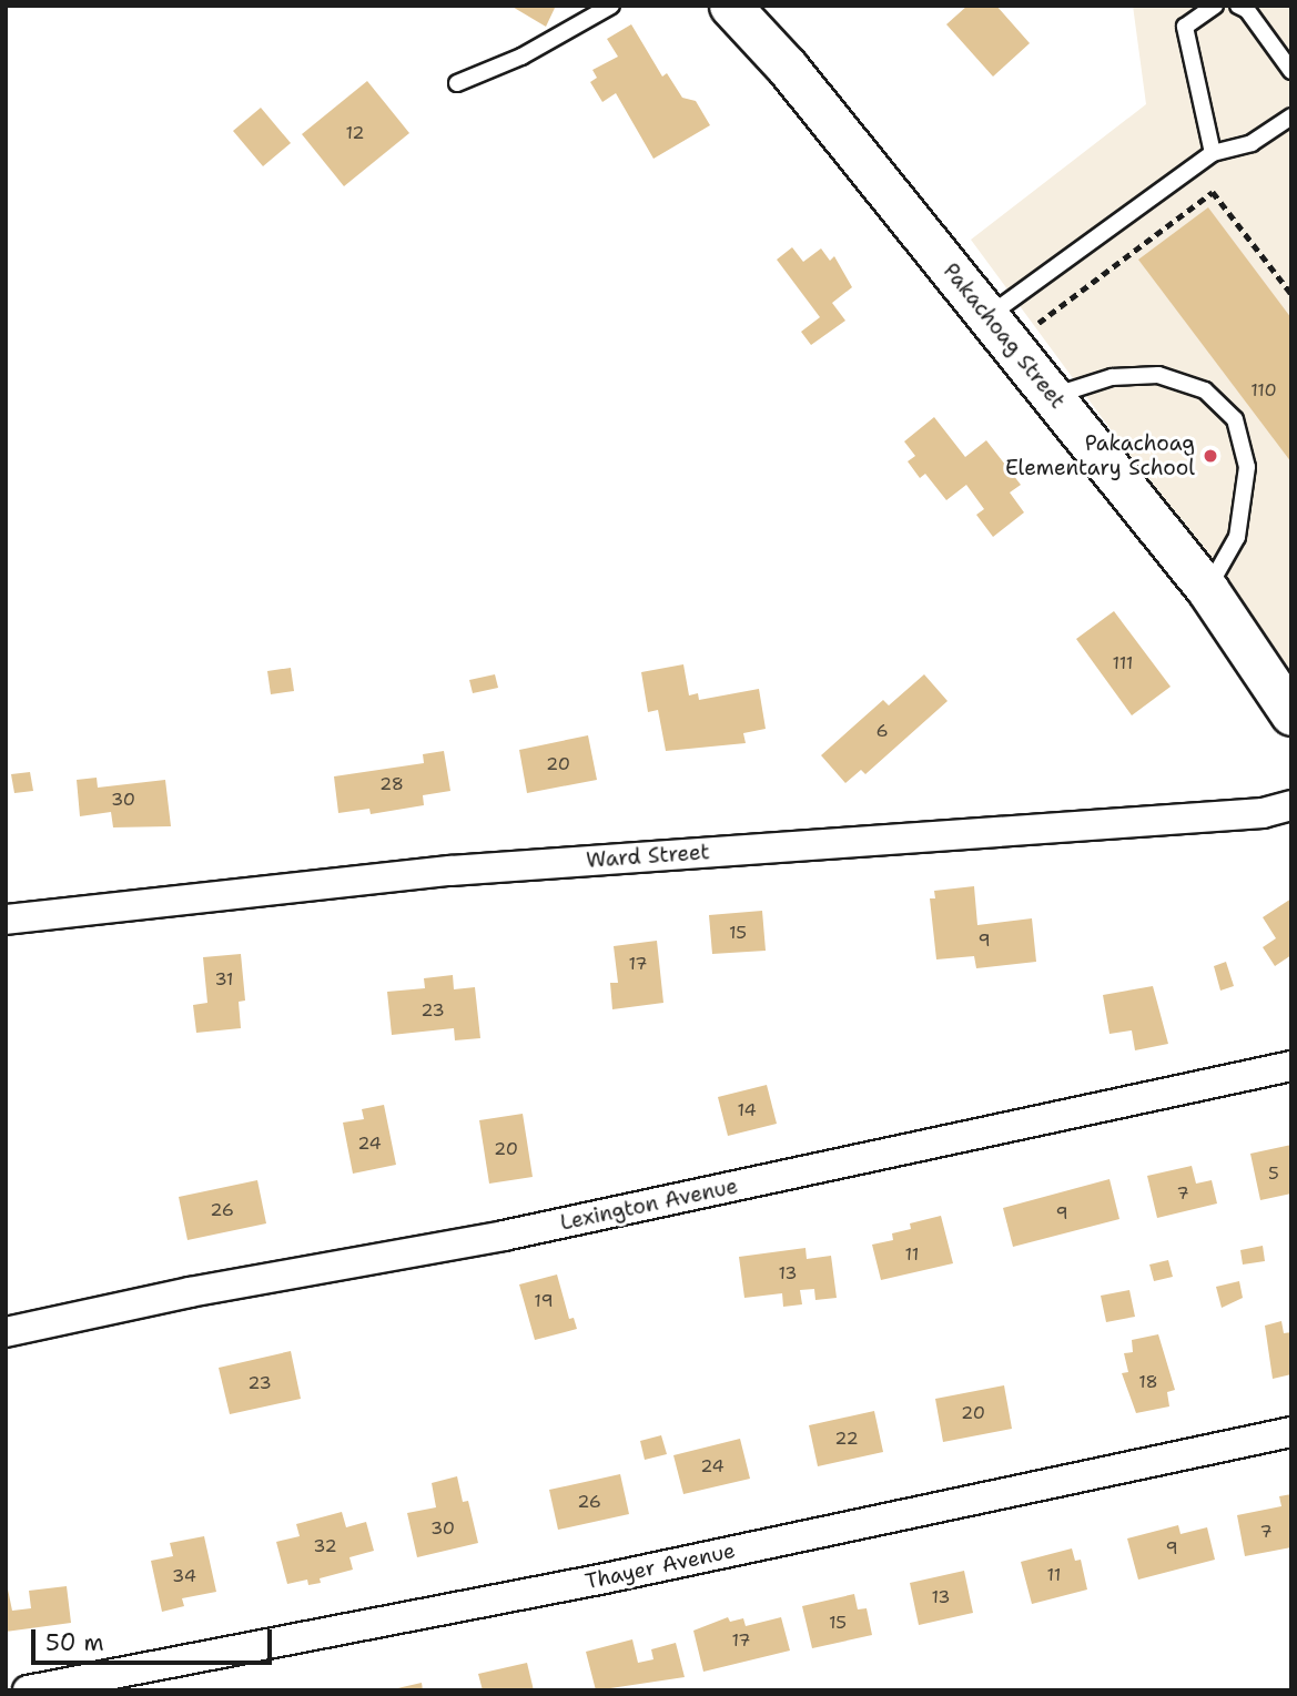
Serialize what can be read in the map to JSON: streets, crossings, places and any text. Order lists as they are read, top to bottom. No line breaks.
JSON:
{"streets":{"street":["Pakachoag Street","Ward Street","Lexington Avenue","Thayer Avenue"]},"places":["Pakachoag Elementary School"],"house_numbers":["12","110","111","6","20","28","30","15","9","17","31","23","14","24","20","5","7","26","9","11","13","19","18","23","20","22","24","26","30","7","32","9","11","34","13","15","17"],"scale_bar":"50 m"}
